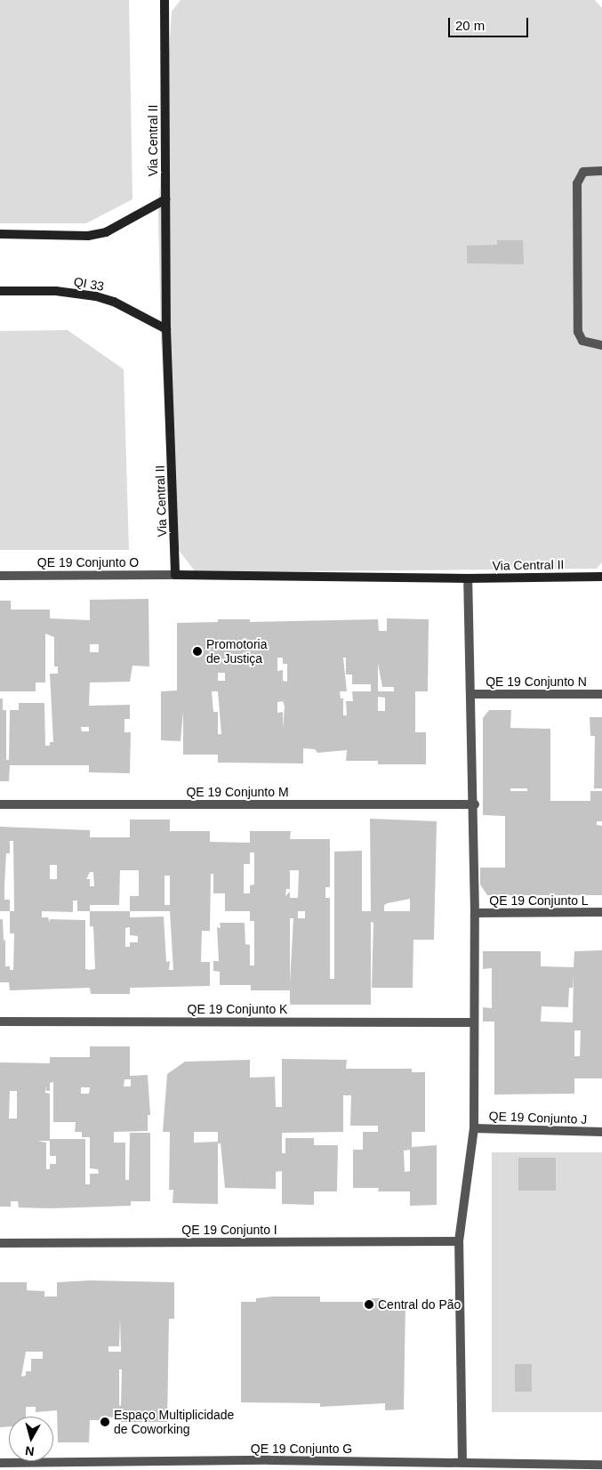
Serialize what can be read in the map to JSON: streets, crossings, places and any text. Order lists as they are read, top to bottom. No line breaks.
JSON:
{"streets":{"street":["Via Central II","QI 33","QE 19 Conjunto O","QE 19 Conjunto N","QE 19 Conjunto M","QE 19 Conjunto L","QE 19 Conjunto K","QE 19 Conjunto J","QE 19 Conjunto I","QE 19 Conjunto G"]},"crossings":[["Via Central II","QI 33"],["Via Central II","QE 19 Conjunto O"]],"places":["Promotoria de Justiça","Central do Pão","Espaço Multiplicidade de Coworking"],"scale_bar":"20 m","north":"bottom"}
